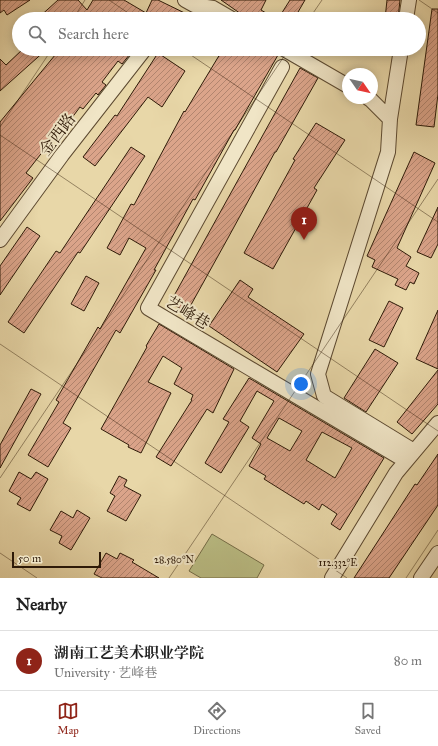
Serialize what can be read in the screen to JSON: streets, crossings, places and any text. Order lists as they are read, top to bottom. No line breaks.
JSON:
{"streets":{"street":["金西路","艺峰巷"]},"scale_bar":"50 m","north":"bottom right","page":{"search":"Search here","pins":"1","scale":"50 m","heading":"Nearby","list":[{"mark":"1","name":"湖南工艺美术职业学院","note":"University · 艺峰巷","value":"80 m"}],"nav":["Map","Directions","Saved"]},"coordinates":["28.580°N","112.332°E"]}
